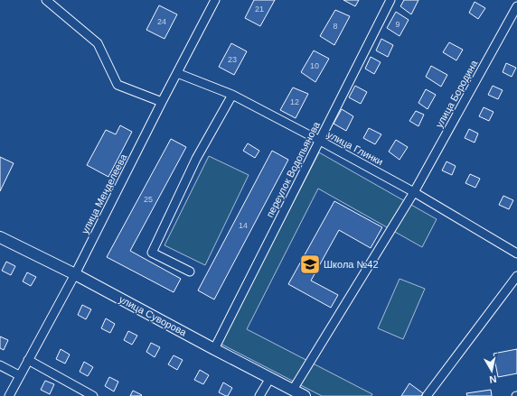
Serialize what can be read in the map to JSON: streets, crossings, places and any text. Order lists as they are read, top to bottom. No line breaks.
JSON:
{"streets":{"street":["улица Бородина","улица Глинки","переулок Водопьянова","улица Менделеева","улица Суворова"]},"crossings":[["улица Бородина","улица Глинки"],["улица Бородина","улица Суворова"],["улица Глинки","переулок Водопьянова"],["улица Глинки","улица Менделеева"],["переулок Водопьянова","улица Суворова"],["улица Менделеева","улица Суворова"]],"places":{"school or university":["Школа №42"]},"house_numbers":["21","24","9","8","23","10","12","25","14"],"north":"bottom"}
